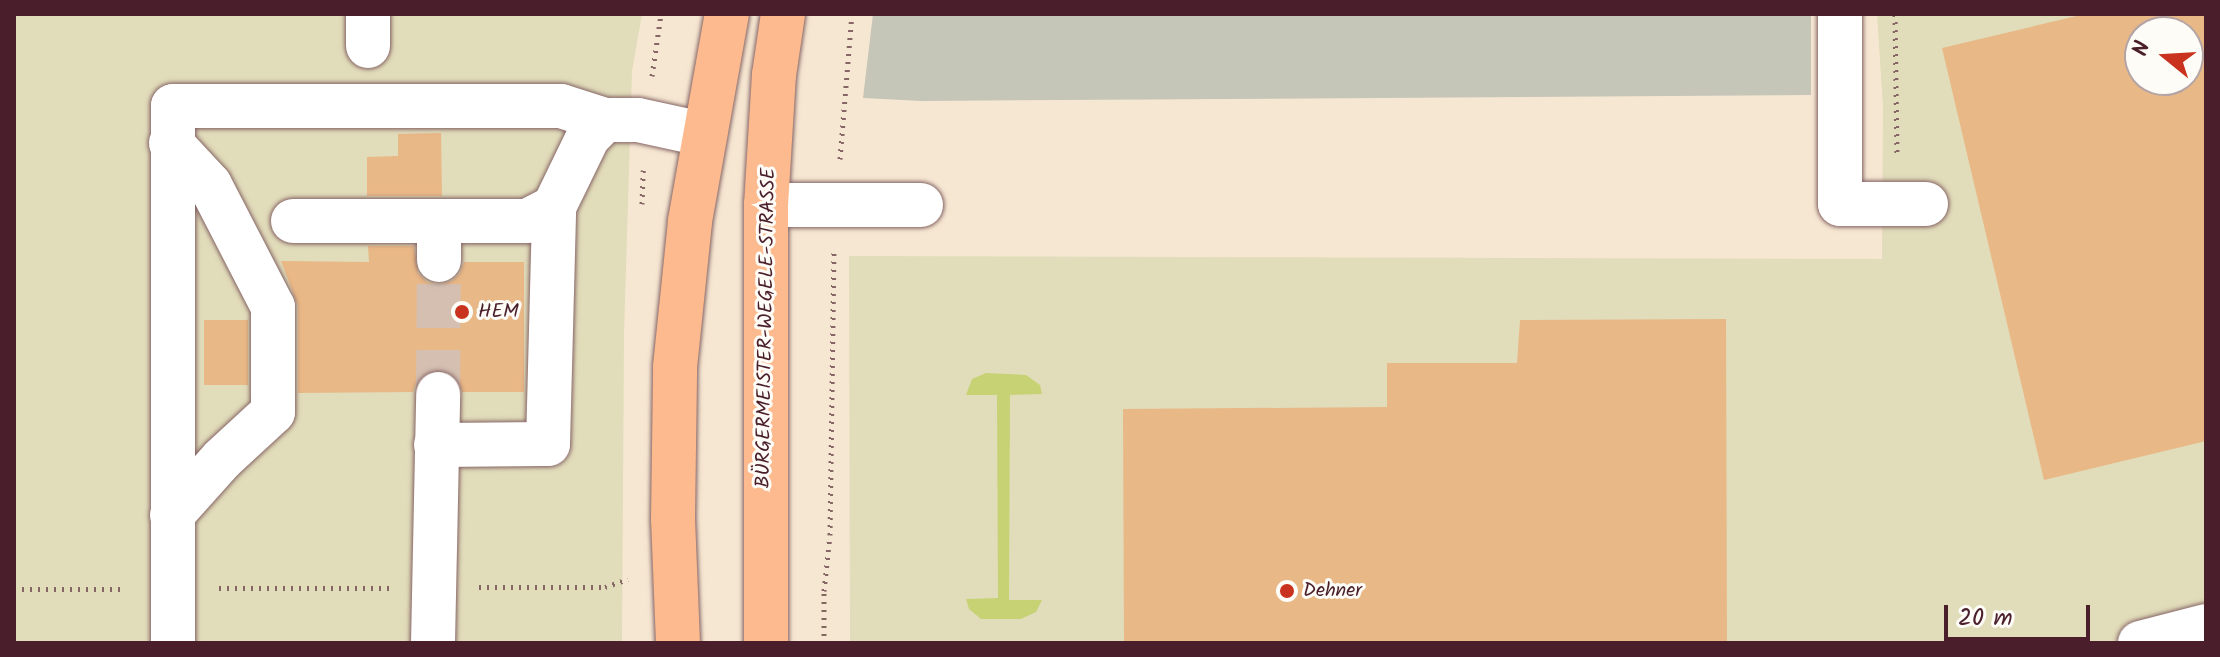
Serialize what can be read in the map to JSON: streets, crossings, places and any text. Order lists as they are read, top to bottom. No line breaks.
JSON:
{"streets":{"main road":["BÜRGERMEISTER-WEGELE-STRASSE"]},"places":["HEM","Dehner"],"scale_bar":"20 m","north":"left"}
